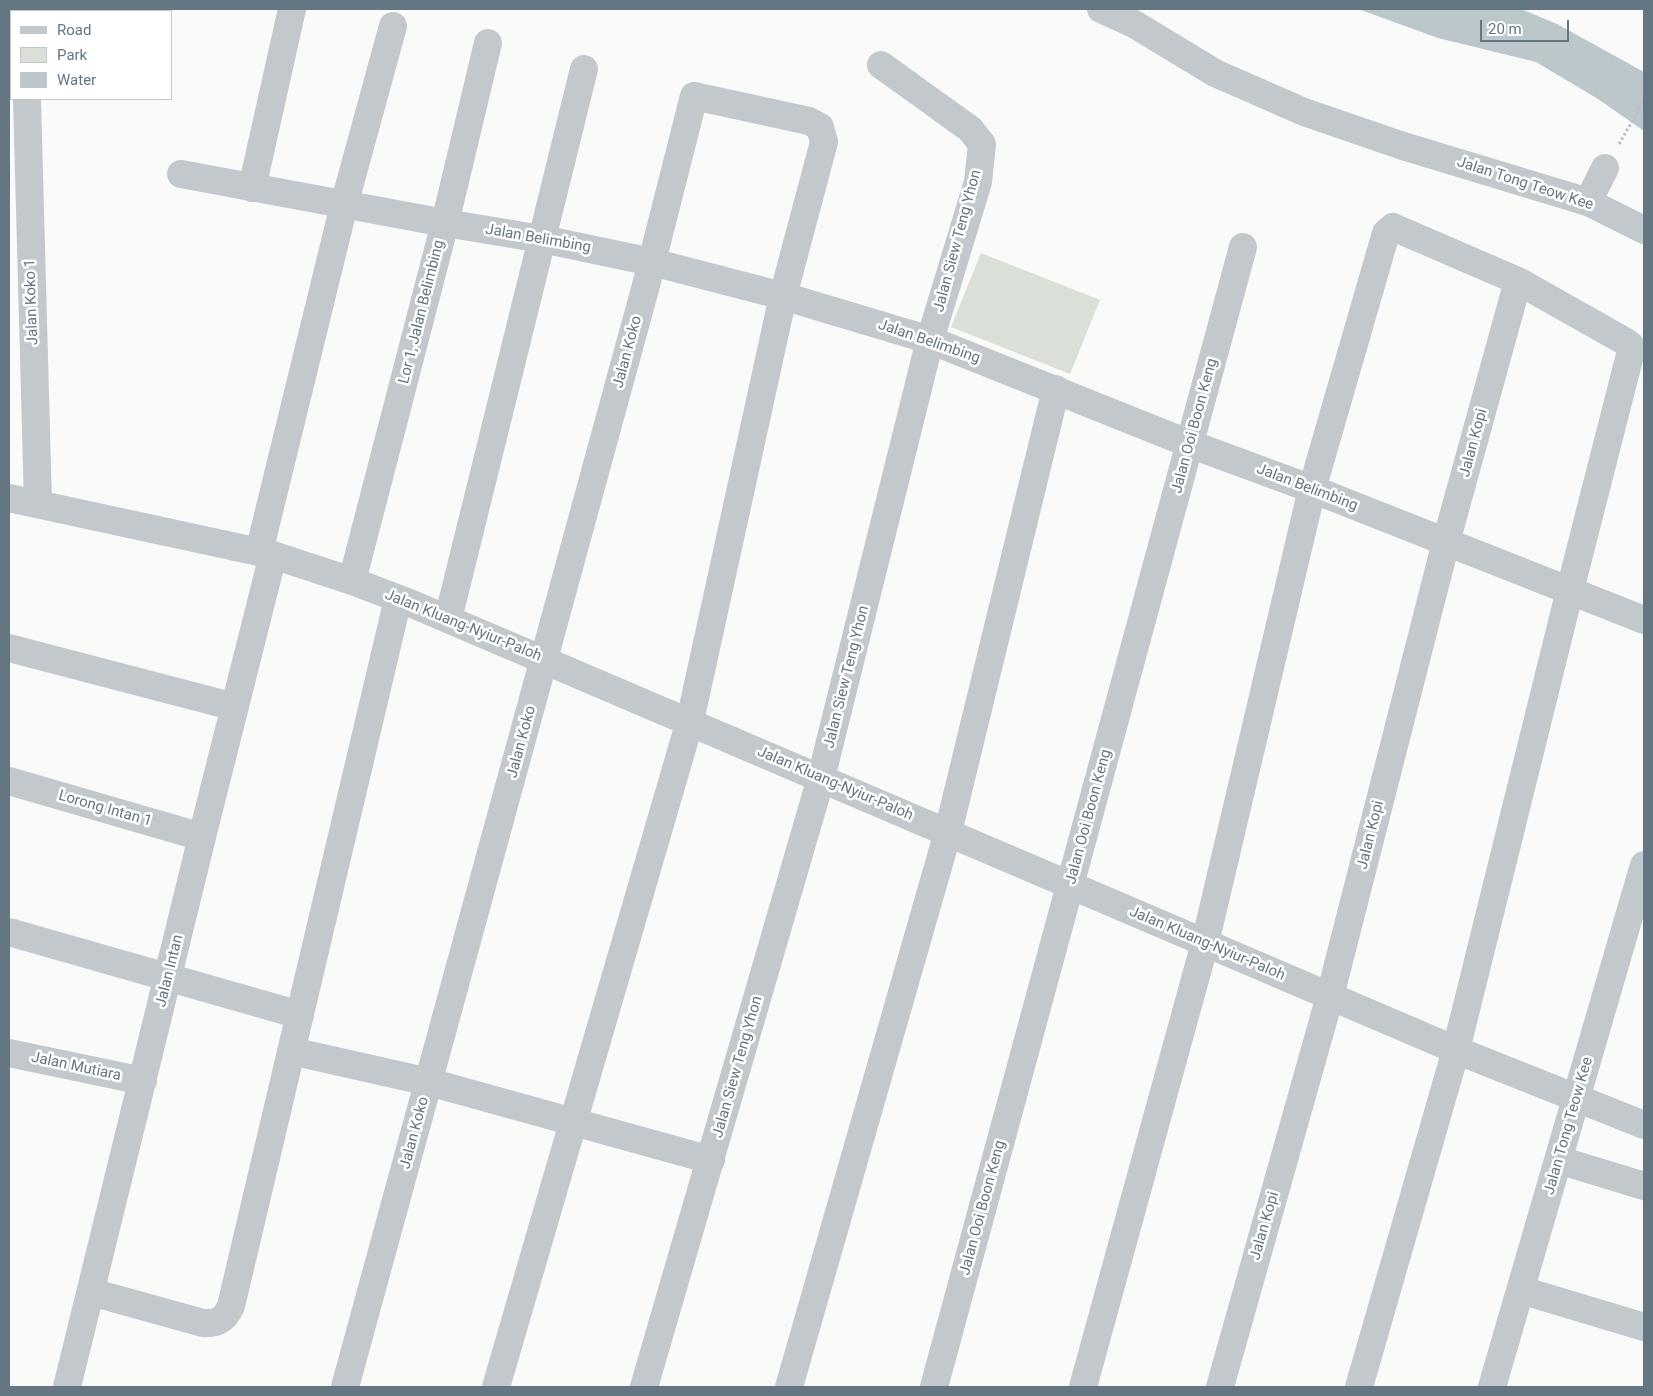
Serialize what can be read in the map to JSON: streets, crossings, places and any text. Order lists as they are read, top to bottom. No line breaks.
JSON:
{"streets":{"street":["Jalan Tong Teow Kee","Jalan Belimbing","Jalan Siew Teng Yhon","Jalan Koko 1","Lor 1, Jalan Belimbing","Jalan Koko","Jalan Ooi Boon Keng","Jalan Kopi","Jalan Kluang-Nyiur-Paloh","Lorong Intan 1","Jalan Intan","Jalan Mutiara"]},"crossings":[["Jalan Tong Teow Kee","Jalan Kluang-Nyiur-Paloh"],["Jalan Belimbing","Jalan Siew Teng Yhon"],["Jalan Belimbing","Lor 1, Jalan Belimbing"],["Jalan Belimbing","Jalan Koko"],["Jalan Belimbing","Jalan Ooi Boon Keng"],["Jalan Belimbing","Jalan Kopi"],["Jalan Belimbing","Jalan Intan"],["Jalan Siew Teng Yhon","Jalan Kluang-Nyiur-Paloh"],["Jalan Koko 1","Jalan Kluang-Nyiur-Paloh"],["Lor 1, Jalan Belimbing","Jalan Kluang-Nyiur-Paloh"],["Jalan Koko","Jalan Kluang-Nyiur-Paloh"],["Jalan Ooi Boon Keng","Jalan Kluang-Nyiur-Paloh"],["Jalan Kopi","Jalan Kluang-Nyiur-Paloh"],["Jalan Kluang-Nyiur-Paloh","Jalan Intan"],["Lorong Intan 1","Jalan Intan"],["Jalan Intan","Jalan Mutiara"]],"legend":["Road","Park","Water"],"scale_bar":"20 m"}
